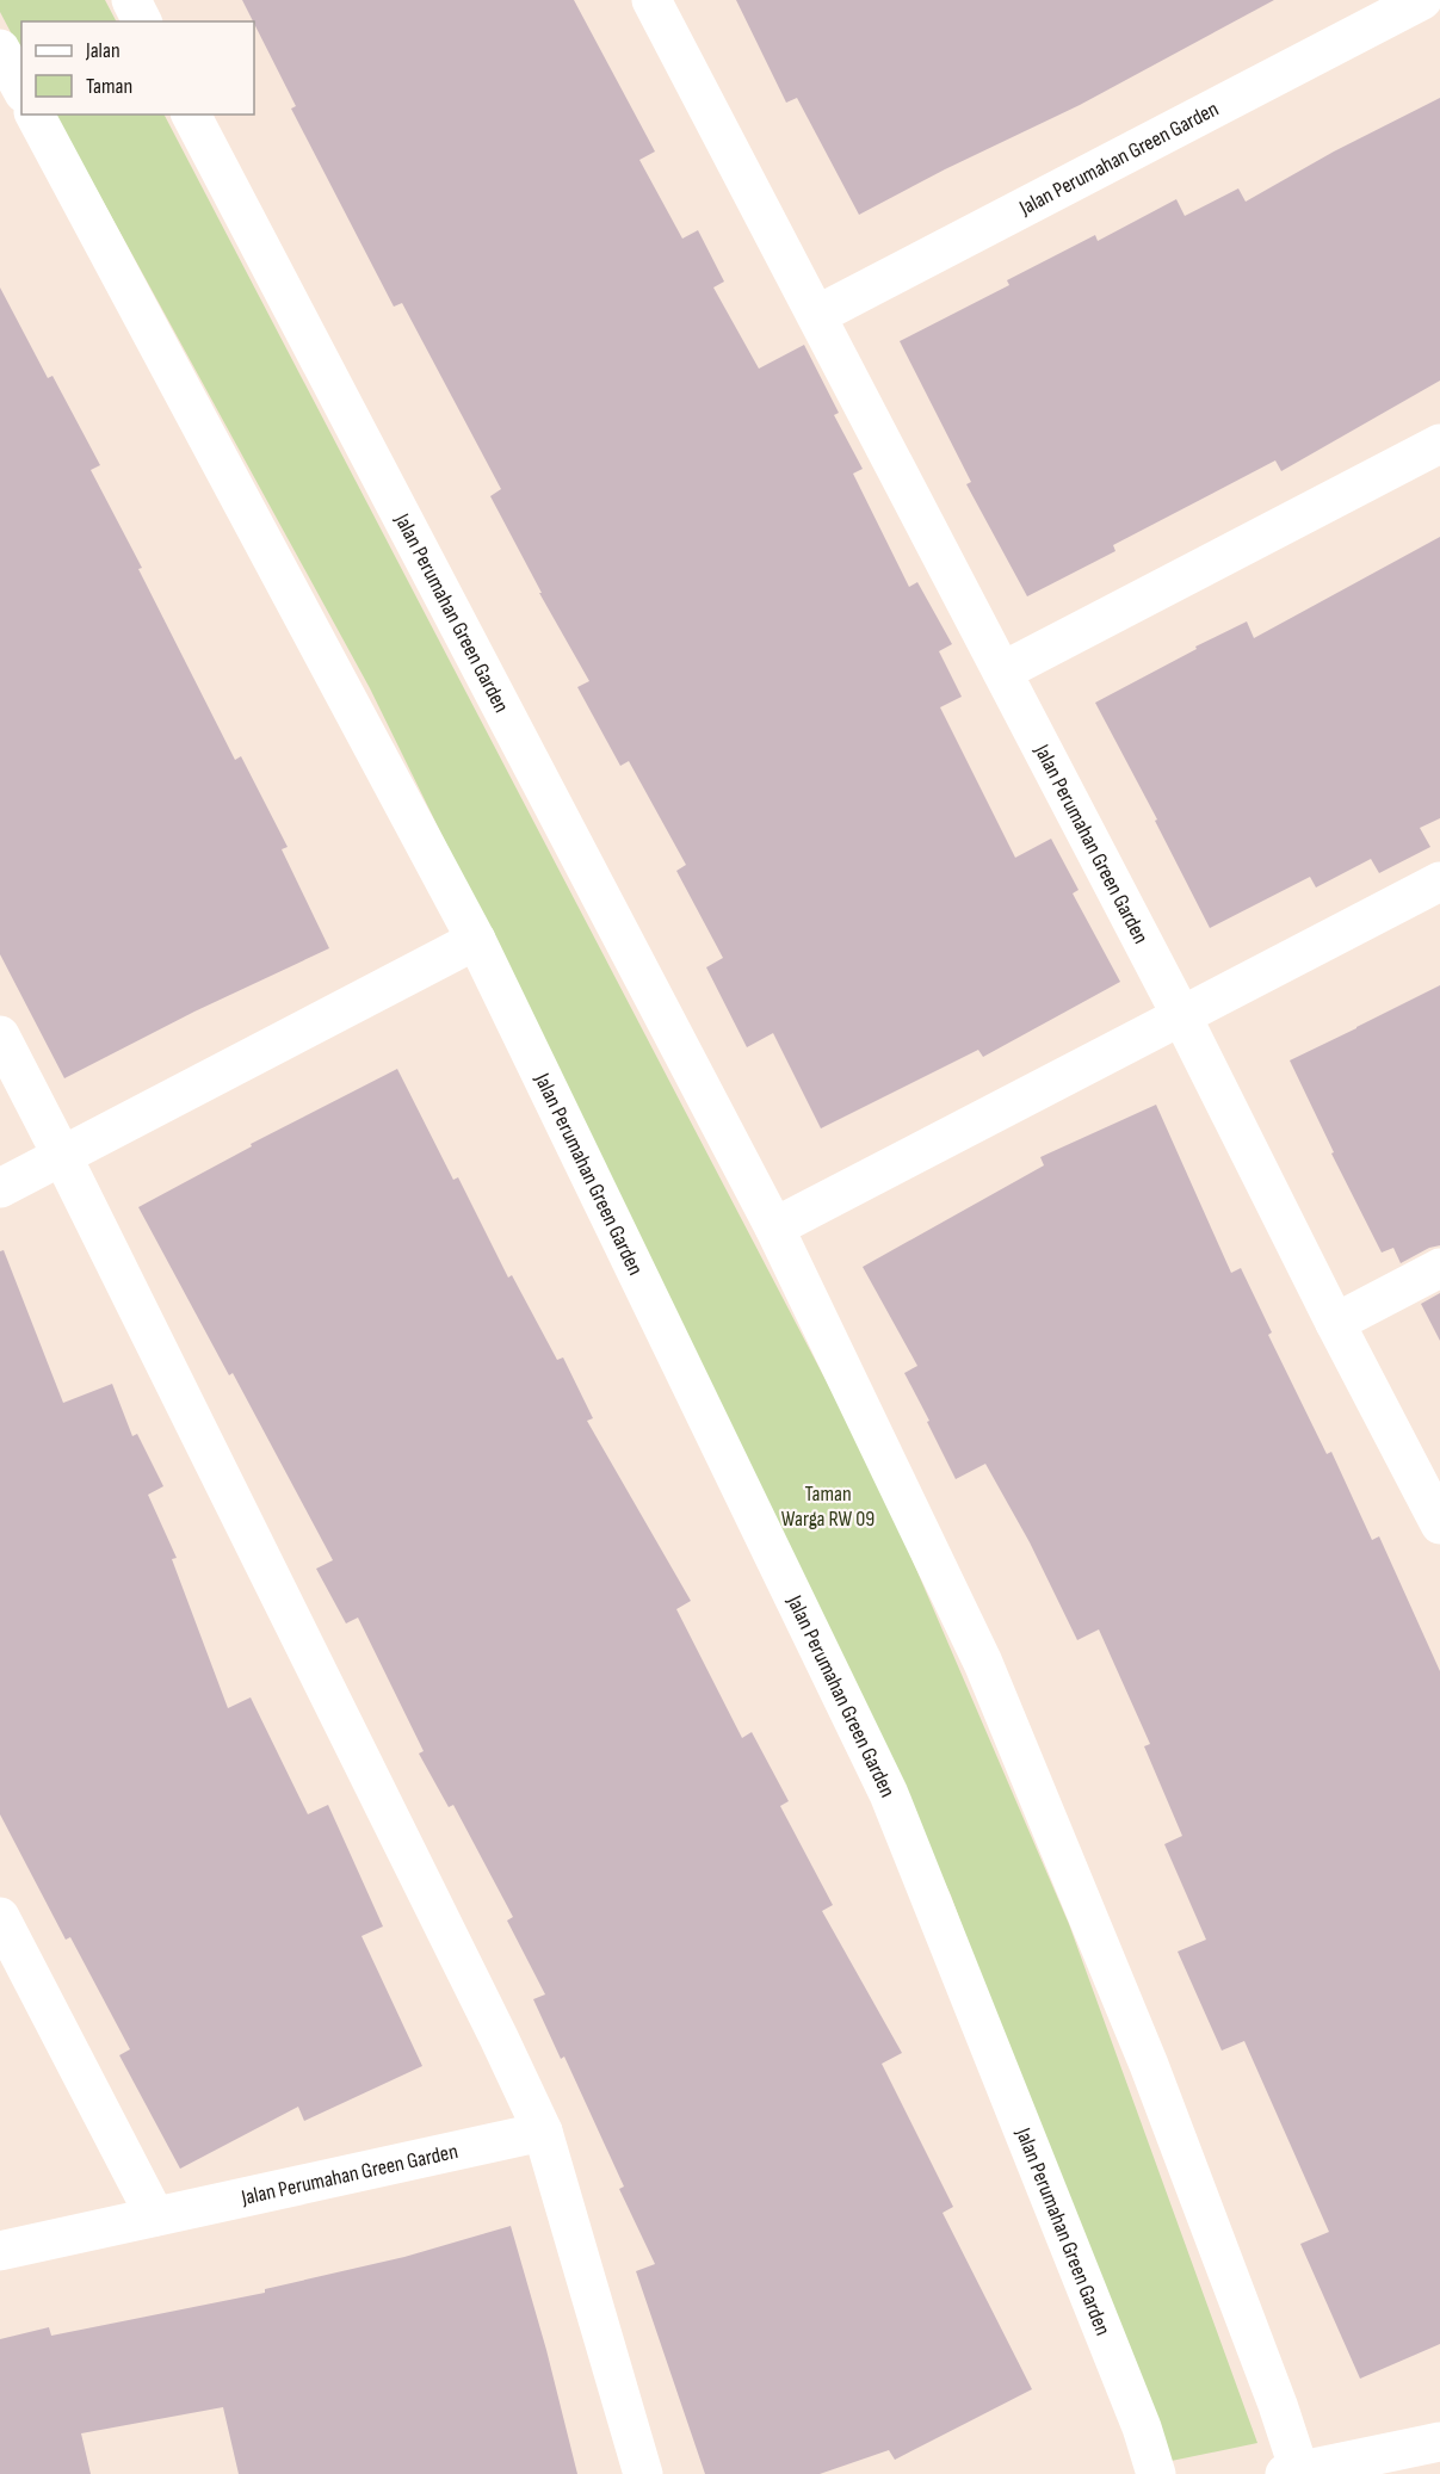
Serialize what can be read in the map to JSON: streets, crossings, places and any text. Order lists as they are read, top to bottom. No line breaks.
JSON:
{"streets":{"street":["Jalan Perumahan Green Garden"]},"parks":["Taman Warga RW 09"],"legend":["Jalan","Taman"]}
